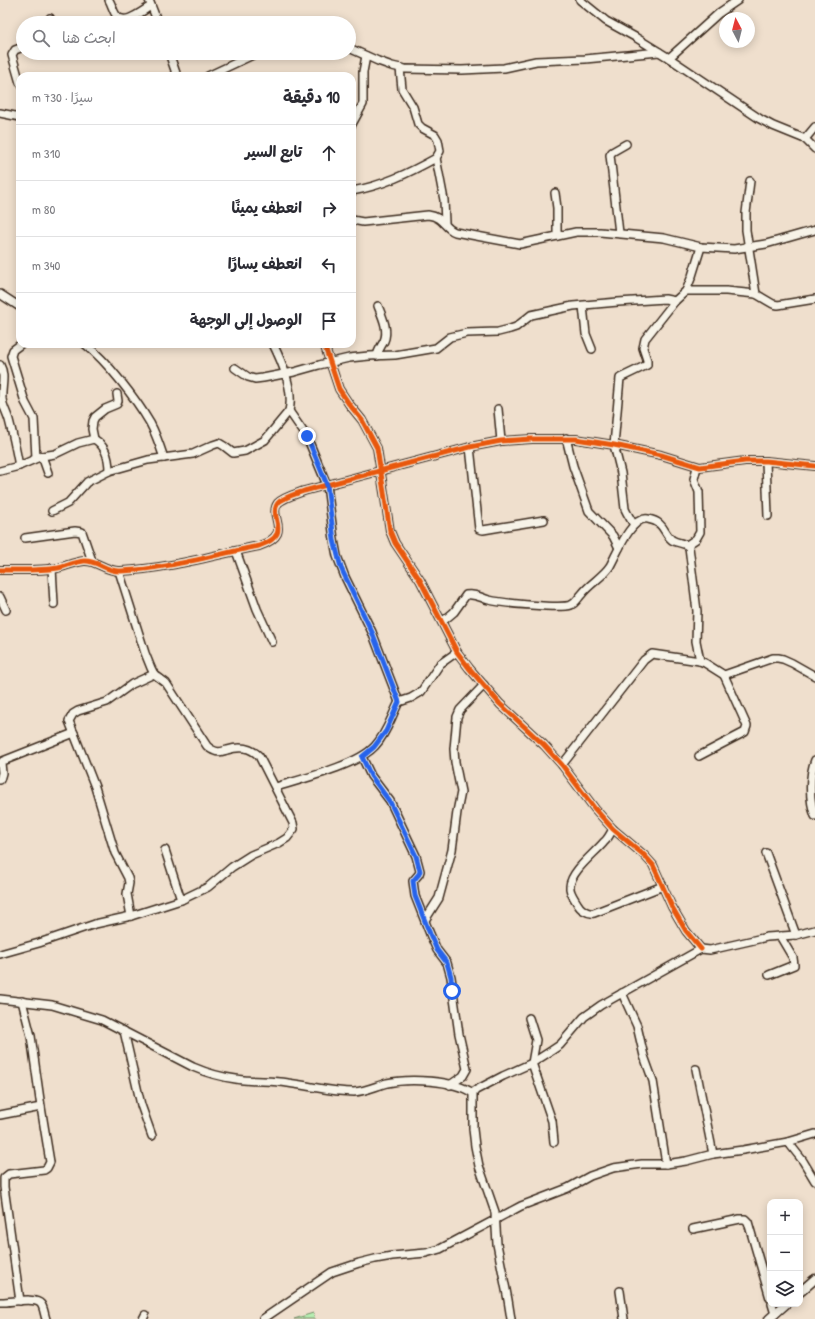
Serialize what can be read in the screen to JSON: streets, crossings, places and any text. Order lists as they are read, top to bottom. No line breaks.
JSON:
{"north":"top","page":{"search":"ابحث هنا","heading":["10 دقيقة","سيرًا · 730 m"],"list":[["تابع السير","310 m"],["انعطف يمينًا","80 m"],["انعطف يسارًا","340 m"],"الوصول إلى الوجهة"],"map_buttons":["+","−"]}}
